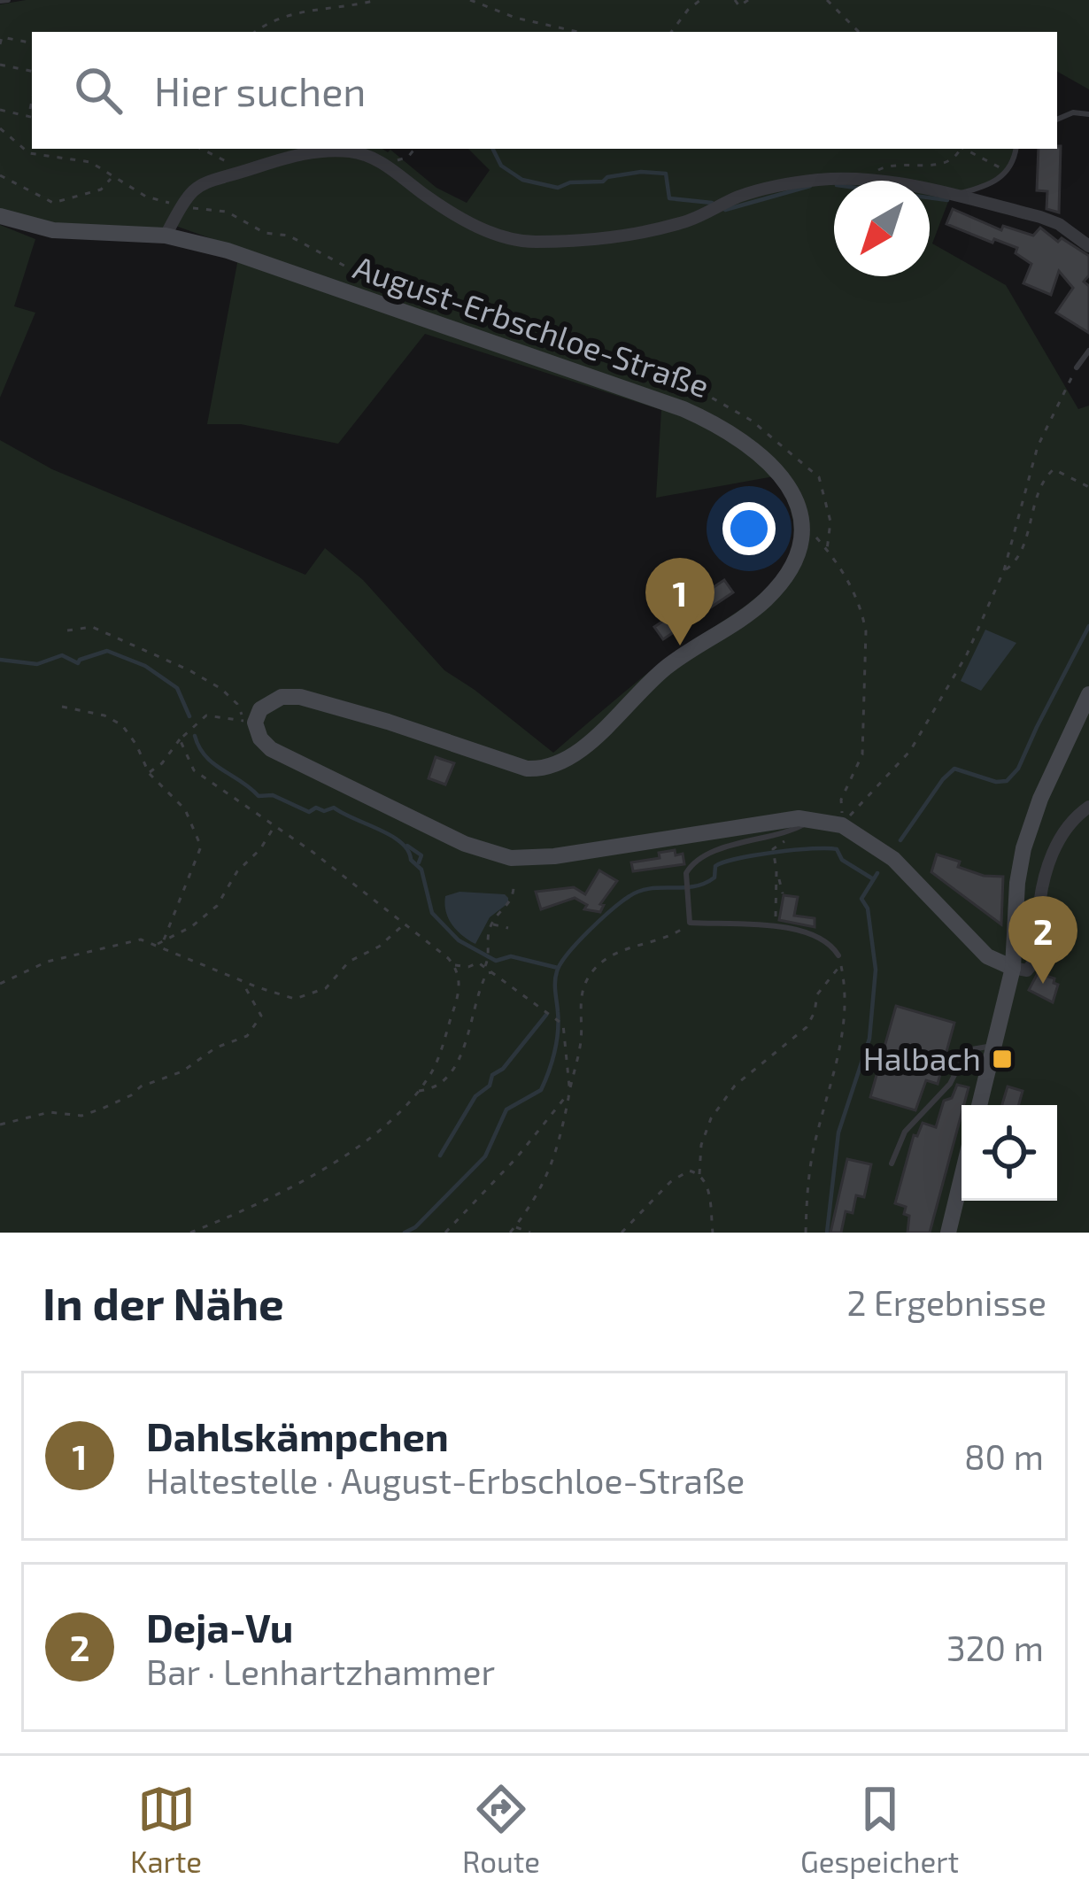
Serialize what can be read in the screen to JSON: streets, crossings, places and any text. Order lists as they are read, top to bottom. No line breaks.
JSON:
{"streets":{"main road":["August-Erbschloe-Straße"]},"places":{"transit":["Halbach"]},"north":"bottom left","page":{"search":"Hier suchen","pins":["1","2"],"heading":["In der Nähe","2 Ergebnisse"],"list":[{"mark":"1","name":"Dahlskämpchen","note":"Haltestelle · August-Erbschloe-Straße","value":"80 m"},{"mark":"2","name":"Deja-Vu","note":"Bar · Lenhartzhammer","value":"320 m"}],"nav":["Karte","Route","Gespeichert"]}}
